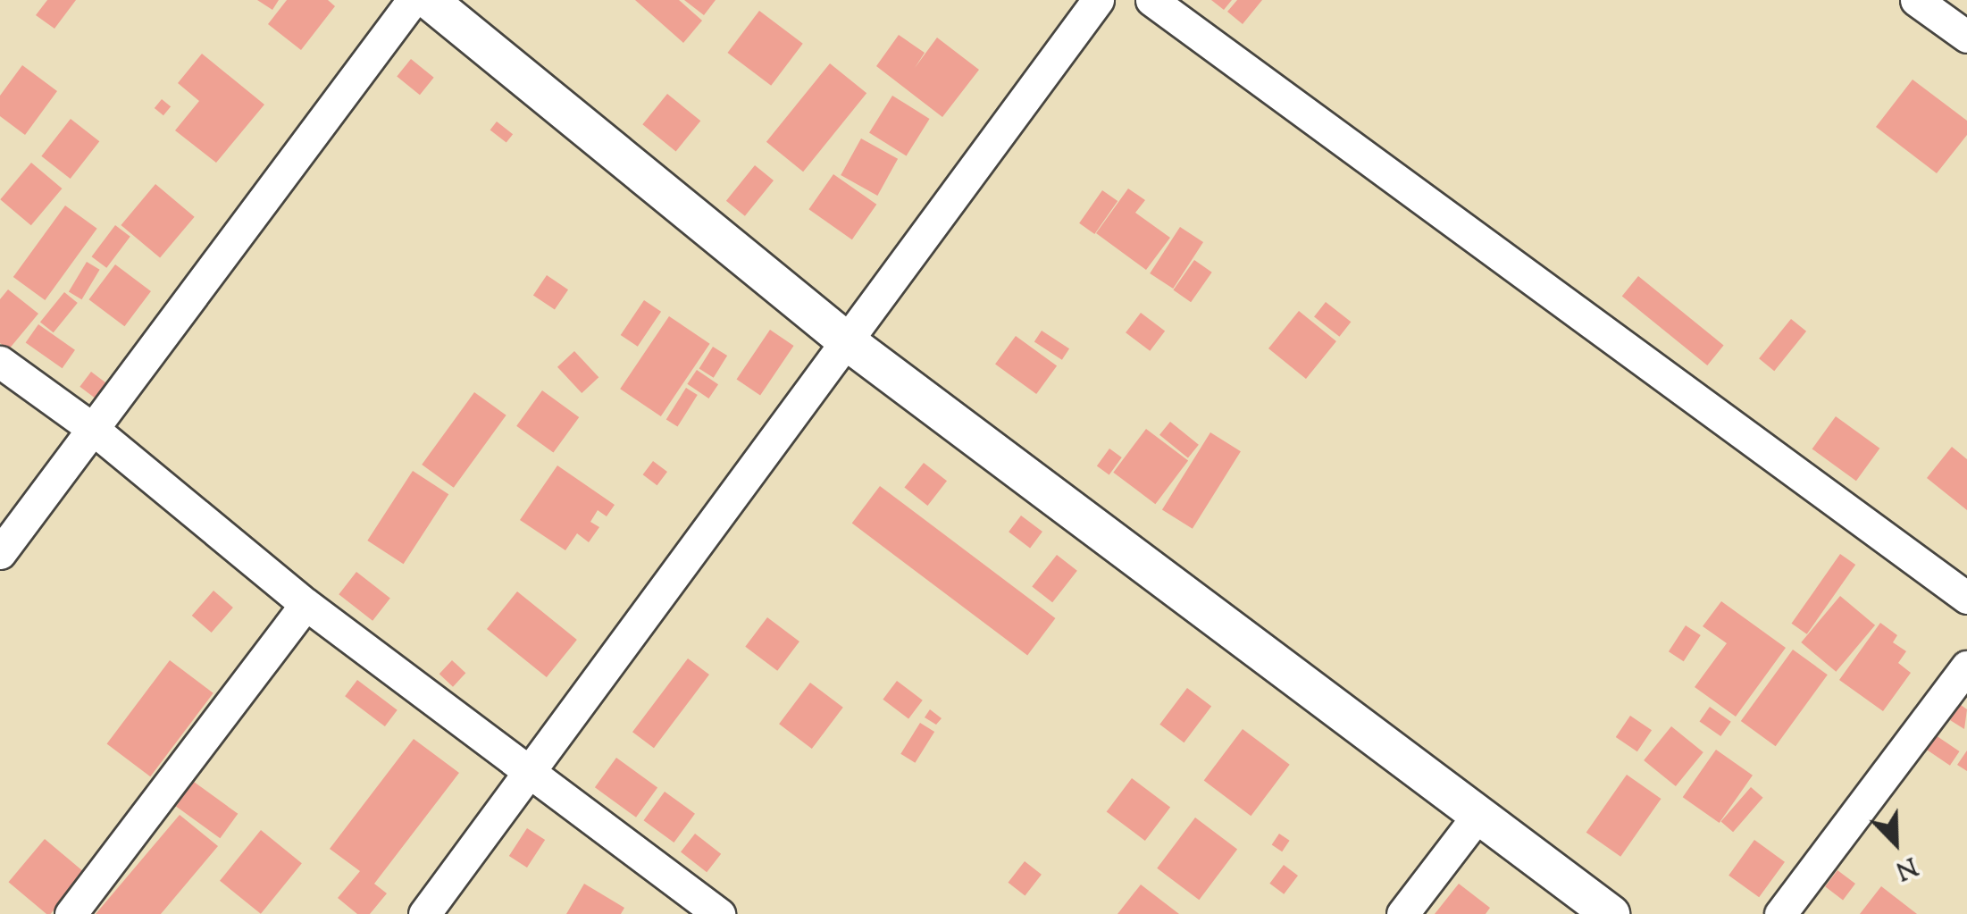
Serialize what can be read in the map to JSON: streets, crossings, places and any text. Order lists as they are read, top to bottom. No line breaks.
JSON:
{"north":"bottom right"}
